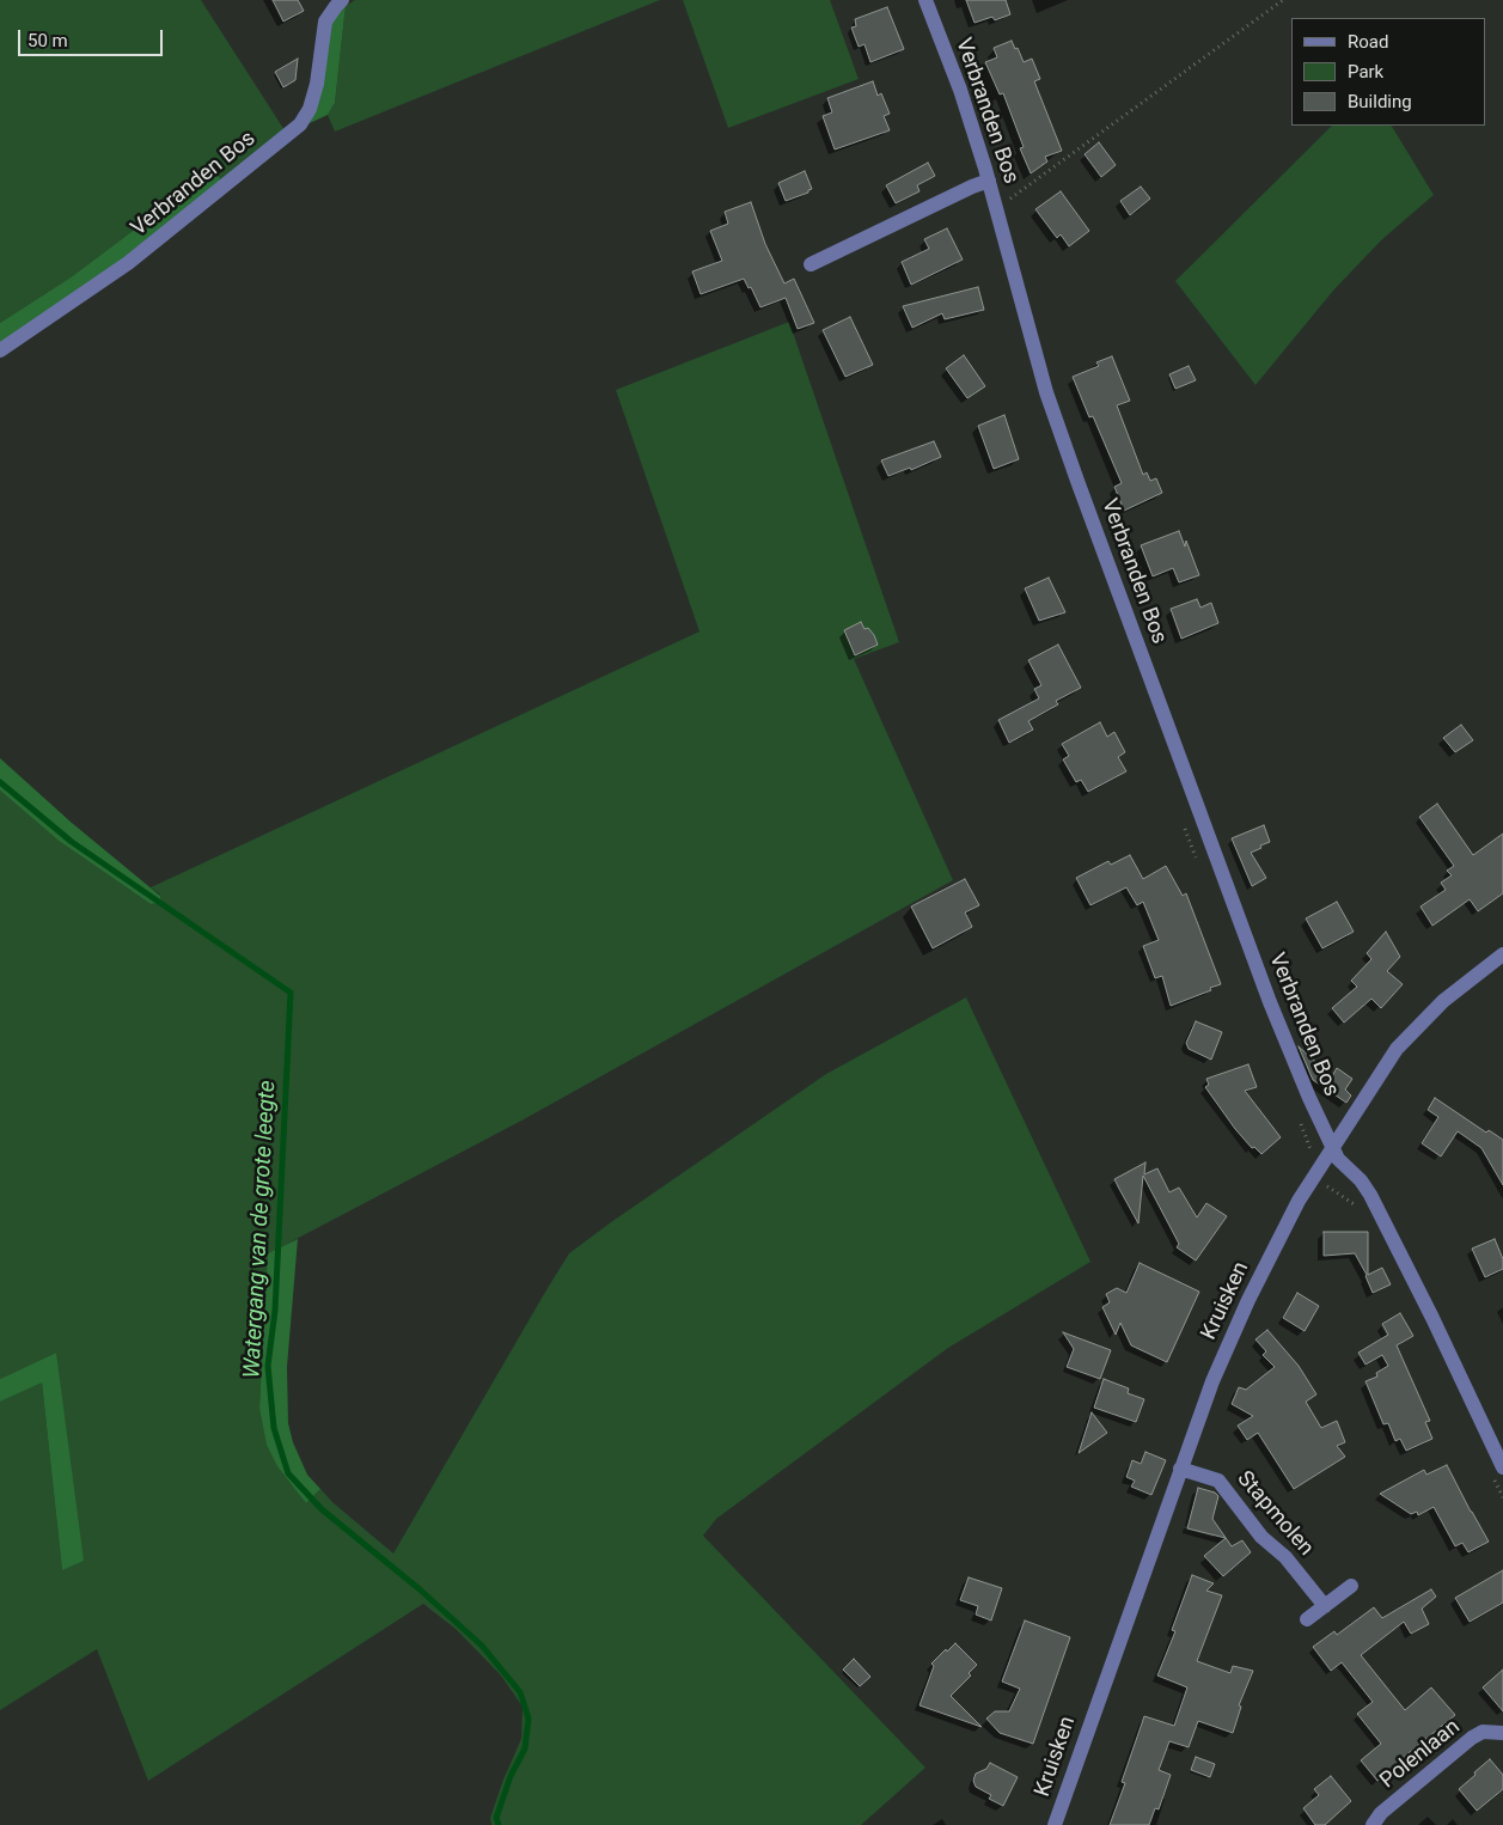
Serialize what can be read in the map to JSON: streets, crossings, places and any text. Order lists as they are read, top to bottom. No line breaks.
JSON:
{"streets":{"street":["Verbranden Bos","Kruisken","Stapmolen","Polenlaan"]},"crossings":[["Verbranden Bos","Kruisken"],["Kruisken","Stapmolen"]],"water":["Watergang van de grote leegte"],"legend":["Road","Park","Building"],"scale_bar":"50 m"}
